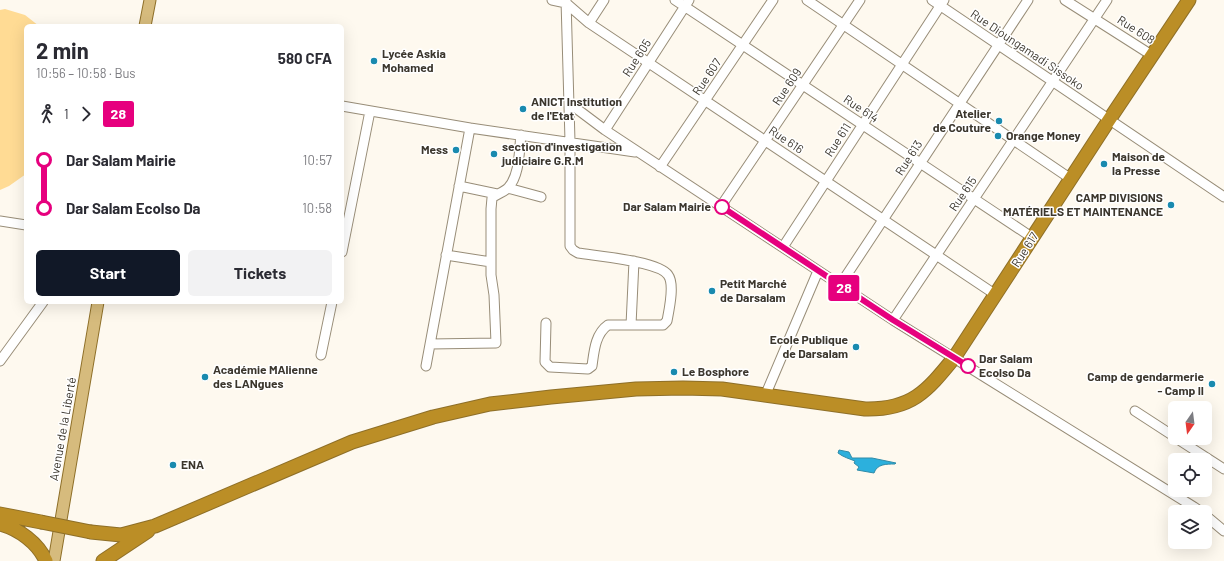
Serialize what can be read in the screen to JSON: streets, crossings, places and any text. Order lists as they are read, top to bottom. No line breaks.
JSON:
{"streets":{"highway":["Rue 617"],"main road":["Avenue de la Liberté"],"street":["Rue 608","Rue Dioungamadi Sissoko","Rue 605","Rue 607","Rue 609","Rue 614","Rue 616","Rue 611","Rue 613","Rue 615"]},"crossings":[["Rue 608","Rue 615"],["Rue 608","Rue 617"],["Rue Dioungamadi Sissoko","Rue 611"],["Rue Dioungamadi Sissoko","Rue 613"],["Rue Dioungamadi Sissoko","Rue 615"],["Rue Dioungamadi Sissoko","Rue 617"],["Rue 605","Rue 614"],["Rue 605","Rue 616"],["Rue 607","Rue 614"],["Rue 607","Rue 616"],["Rue 609","Rue 614"],["Rue 609","Rue 616"],["Rue 614","Rue 611"],["Rue 614","Rue 613"],["Rue 614","Rue 615"],["Rue 614","Rue 617"],["Rue 616","Rue 611"],["Rue 616","Rue 613"],["Rue 616","Rue 615"],["Rue 616","Rue 617"]],"places":["Lycée Askia Mohamed","ANICT Institution de l'Etat","Atelier de Couture","Orange Money","Mess","section d'investigation judiciaire G.R.M","Maison de la Presse","CAMP DIVISIONS MATÉRIELS ET MAINTENANCE","Dar Salam Mairie","Petit Marché de Darsalam","Ecole Publique de Darsalam","Dar Salam Ecolso Da","Le Bosphore","Académie MAlienne des LANgues","Camp de gendarmerie - Camp II","ENA"],"lines":["bus line 28"],"north":"bottom","page":{"on_map":"28","heading":["2 min","10:56 – 10:58 · Bus","580 CFA"],"legs":["1","28"],"list":[{"name":"Dar Salam Mairie","value":"10:57"},{"name":"Dar Salam Ecolso Da","value":"10:58"}],"buttons":["Start","Tickets"]}}
